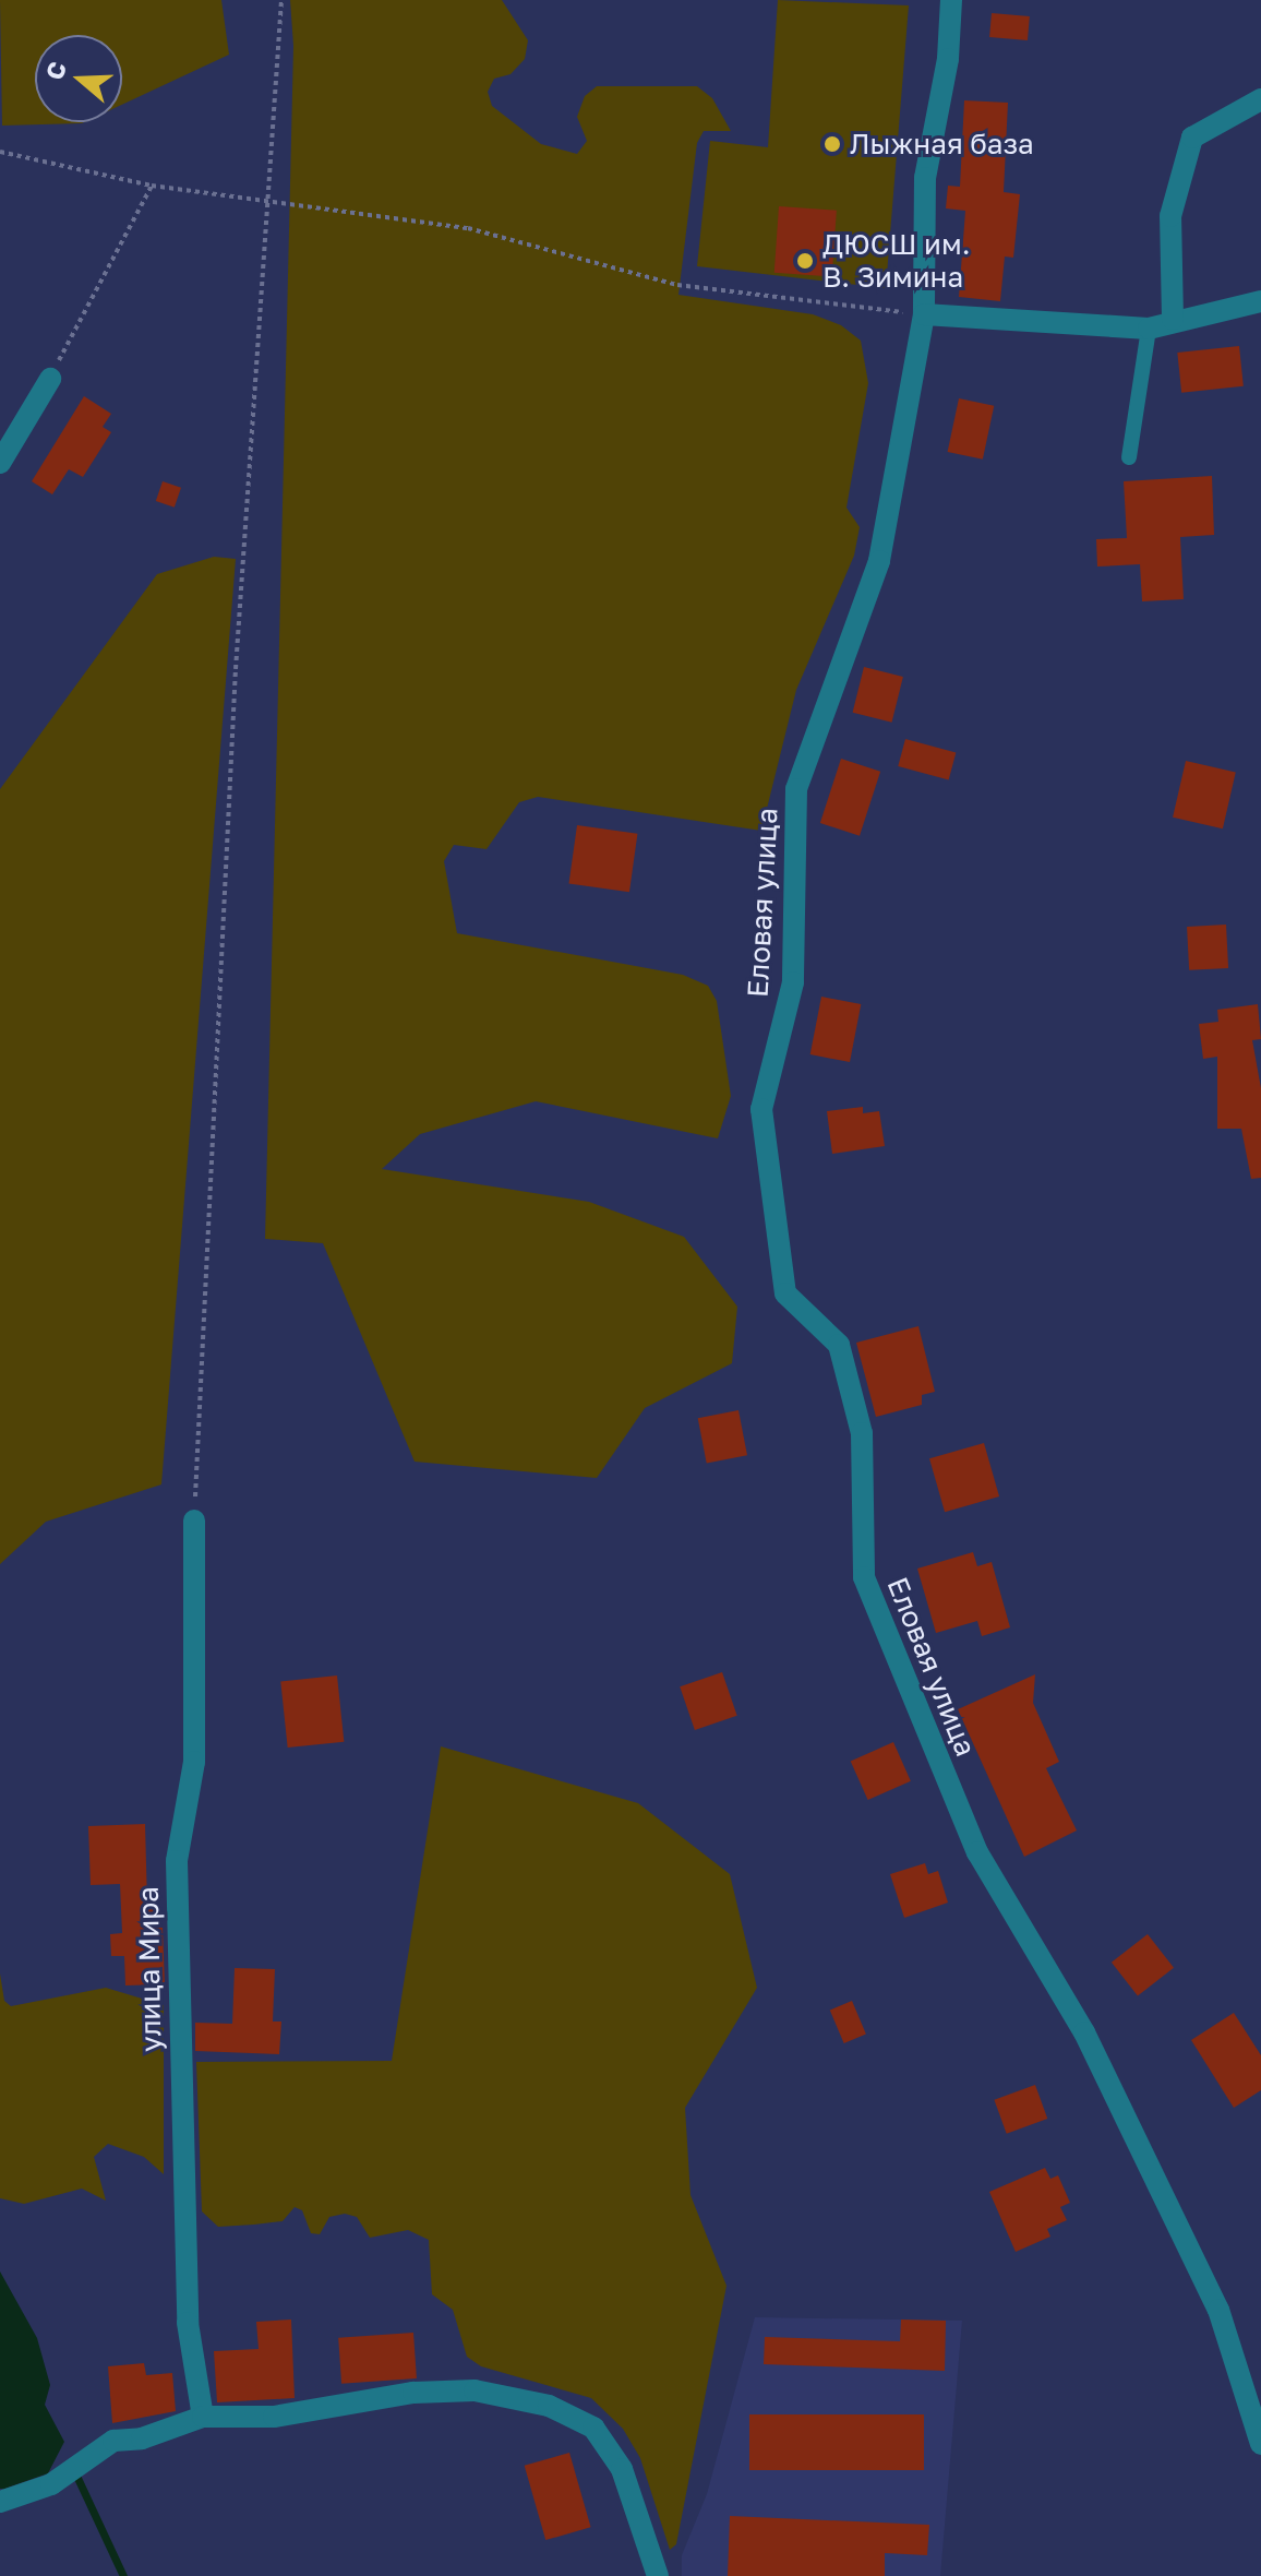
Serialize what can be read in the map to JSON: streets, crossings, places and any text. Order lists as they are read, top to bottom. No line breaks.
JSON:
{"streets":{"street":["Еловая улица","улица Мира"]},"places":["Лыжная база","ДЮСШ им. В. Зимина"],"north":"left"}
